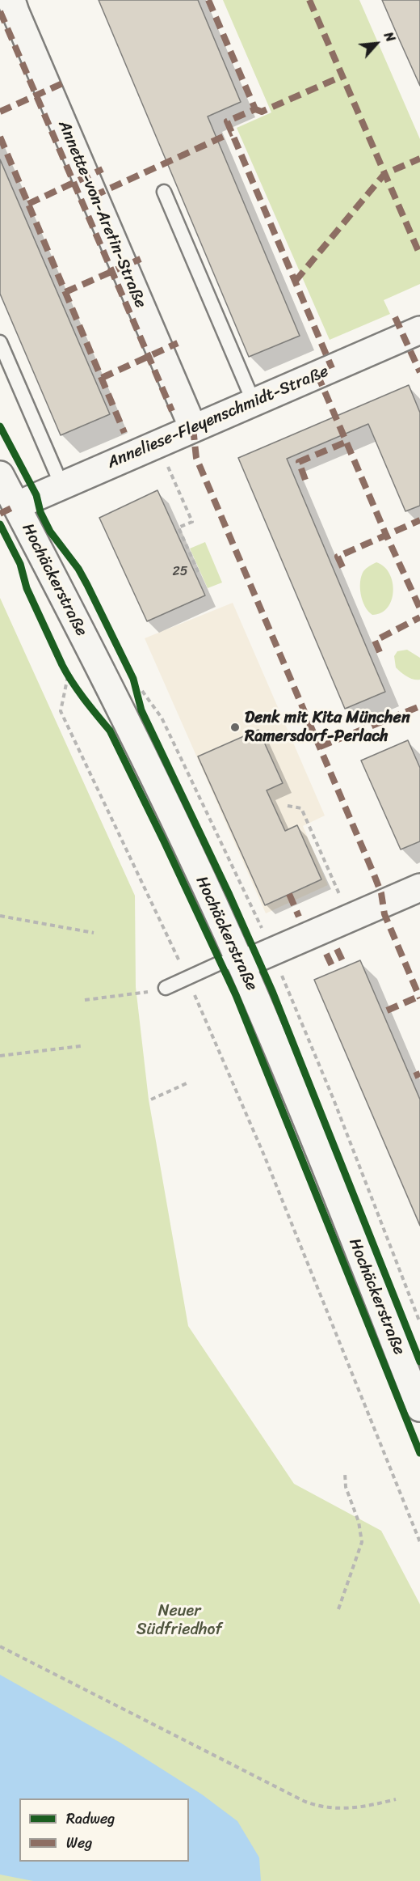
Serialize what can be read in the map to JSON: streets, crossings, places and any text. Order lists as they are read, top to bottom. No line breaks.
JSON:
{"streets":{"street":["Annette-von-Aretin-Straße","Anneliese-Fleyenschmidt-Straße","Hochäckerstraße"]},"crossings":[["Annette-von-Aretin-Straße","Anneliese-Fleyenschmidt-Straße"],["Anneliese-Fleyenschmidt-Straße","Hochäckerstraße"]],"parks":["Neuer Südfriedhof"],"places":["Denk mit Kita München Ramersdorf-Perlach"],"house_numbers":["25"],"legend":["Radweg","Weg"],"north":"top right"}
